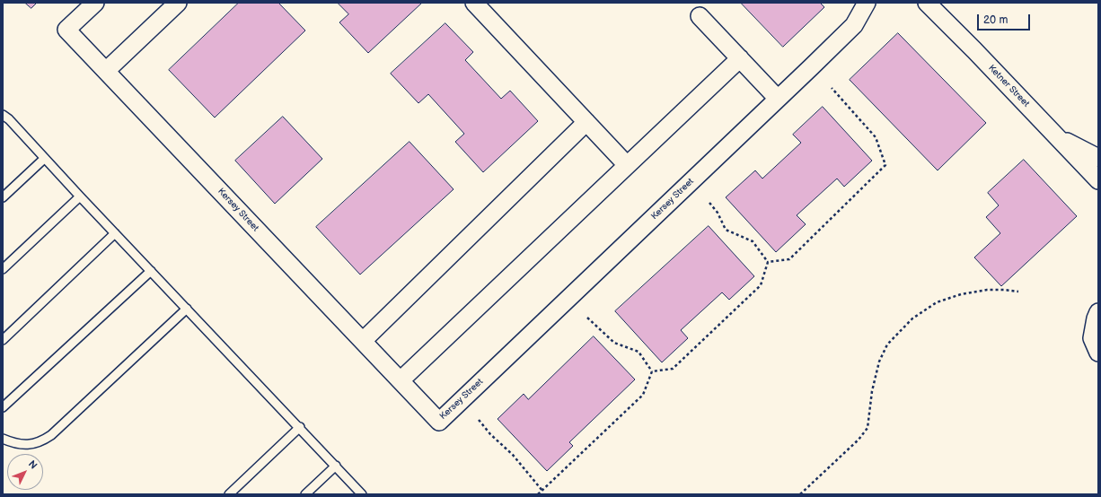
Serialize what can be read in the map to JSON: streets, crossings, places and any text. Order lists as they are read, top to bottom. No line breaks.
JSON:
{"streets":{"street":["Ketner Street","Kersey Street"]},"scale_bar":"20 m","north":"top right"}
